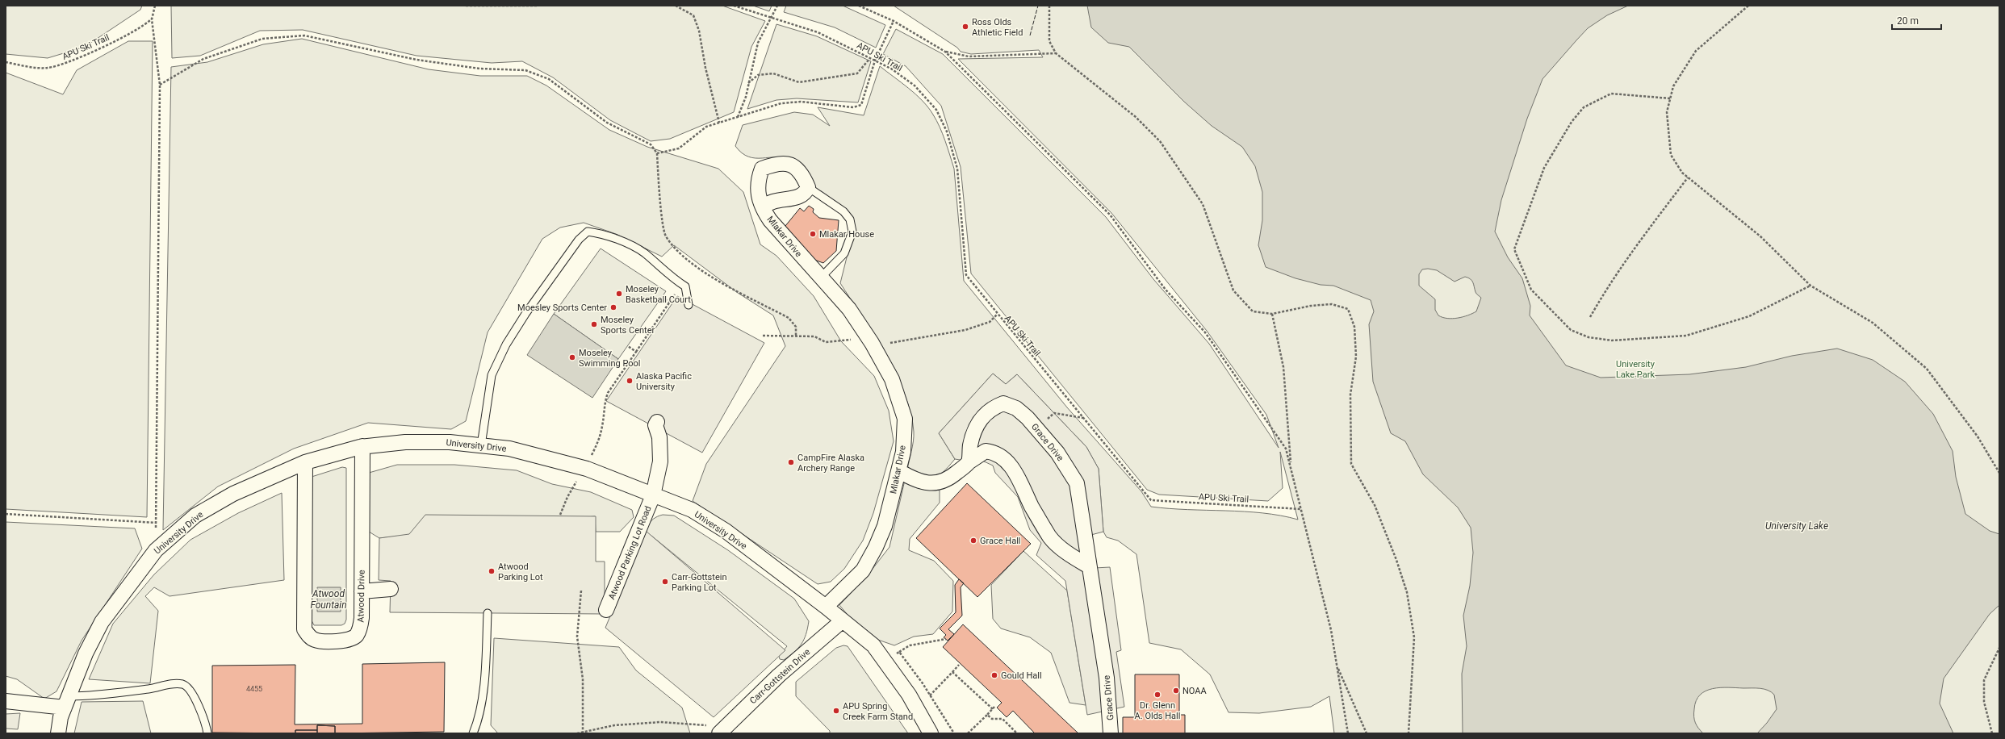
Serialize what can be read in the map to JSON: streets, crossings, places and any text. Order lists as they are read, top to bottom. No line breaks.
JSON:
{"streets":{"street":["Mlakar Drive","Grace Drive","University Drive","Atwood Parking Lot Road","Atwood Drive","Carr-Gottstein Drive"],"path":["APU Ski Trail"]},"crossings":[["Mlakar Drive","University Drive"],["University Drive","Atwood Parking Lot Road"],["University Drive","Atwood Drive"],["University Drive","Carr-Gottstein Drive"]],"water":["University Lake","Atwood Fountain"],"parks":["University Lake Park"],"places":["Ross Olds Athletic Field","Mlakar House","Moseley Basketball Court","Moesley Sports Center","Moseley Sports Center","Moseley Swimming Pool","Alaska Pacific University","CampFire Alaska Archery Range","Grace Hall","Atwood Parking Lot","Carr-Gottstein Parking Lot","Gould Hall","NOAA","Dr. Glenn A. Olds Hall","APU Spring Creek Farm Stand"],"house_numbers":["4455"],"scale_bar":"20 m"}
